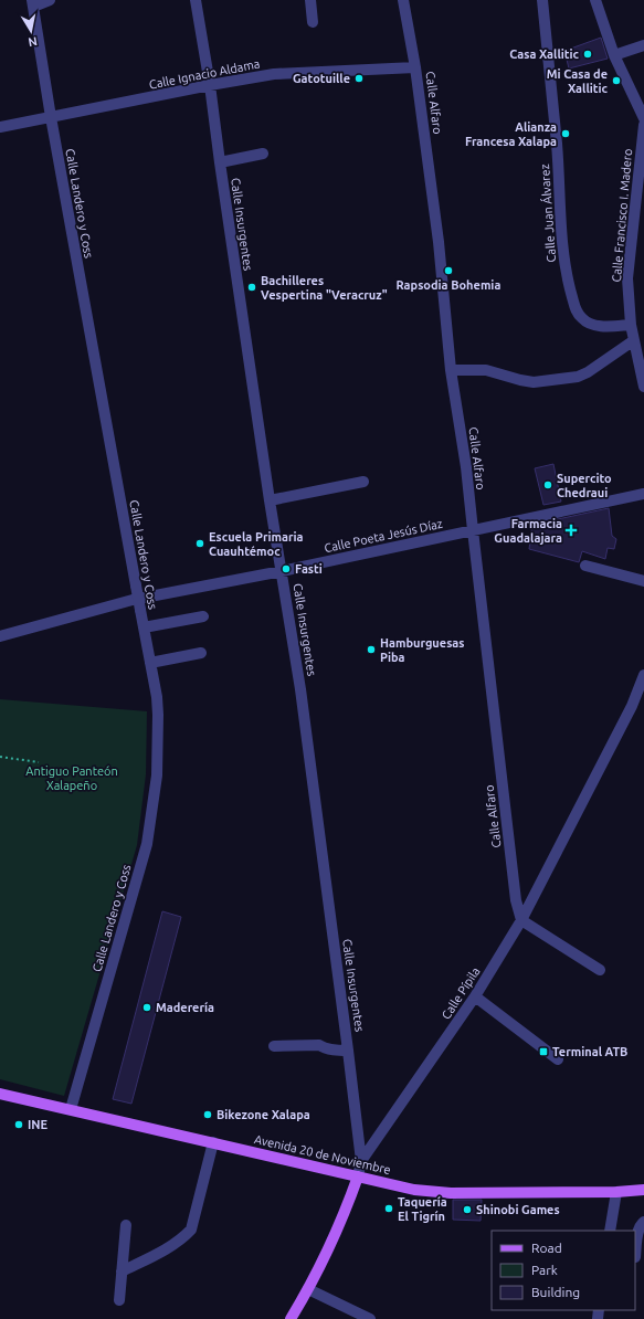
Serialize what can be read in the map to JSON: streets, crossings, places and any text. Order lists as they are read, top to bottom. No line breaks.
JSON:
{"streets":{"main road":["Calle Pípila","Avenida 20 de Noviembre"],"street":["Calle Ignacio Aldama","Calle Alfaro","Calle Landero y Coss","Calle Juan Álvarez","Calle Francisco I. Madero","Calle Insurgentes","Calle Poeta Jesús Díaz"]},"crossings":[["Calle Ignacio Aldama","Calle Alfaro"],["Calle Ignacio Aldama","Calle Landero y Coss"],["Calle Ignacio Aldama","Calle Insurgentes"],["Calle Alfaro","Calle Poeta Jesús Díaz"],["Calle Alfaro","Calle Pípila"],["Calle Landero y Coss","Avenida 20 de Noviembre"],["Calle Juan Álvarez","Calle Francisco I. Madero"],["Calle Insurgentes","Calle Poeta Jesús Díaz"],["Calle Insurgentes","Calle Pípila"],["Calle Pípila","Avenida 20 de Noviembre"]],"parks":["Antiguo Panteón Xalapeño"],"places":{"other":["Casa Xallitic","Gatotuille","Mi Casa de Xallitic","Alianza Francesa Xalapa","Rapsodia Bohemia","Bachilleres Vespertina \"Veracruz\"","Supercito Chedraui","Escuela Primaria Cuauhtémoc","Fasti","Hamburguesas Piba","Maderería","Bikezone Xalapa","INE","Taquería El Tigrín","Shinobi Games"],"health":["Farmacia Guadalajara"],"transit":["Terminal ATB"]},"legend":["Road","Park","Building"],"north":"bottom"}
